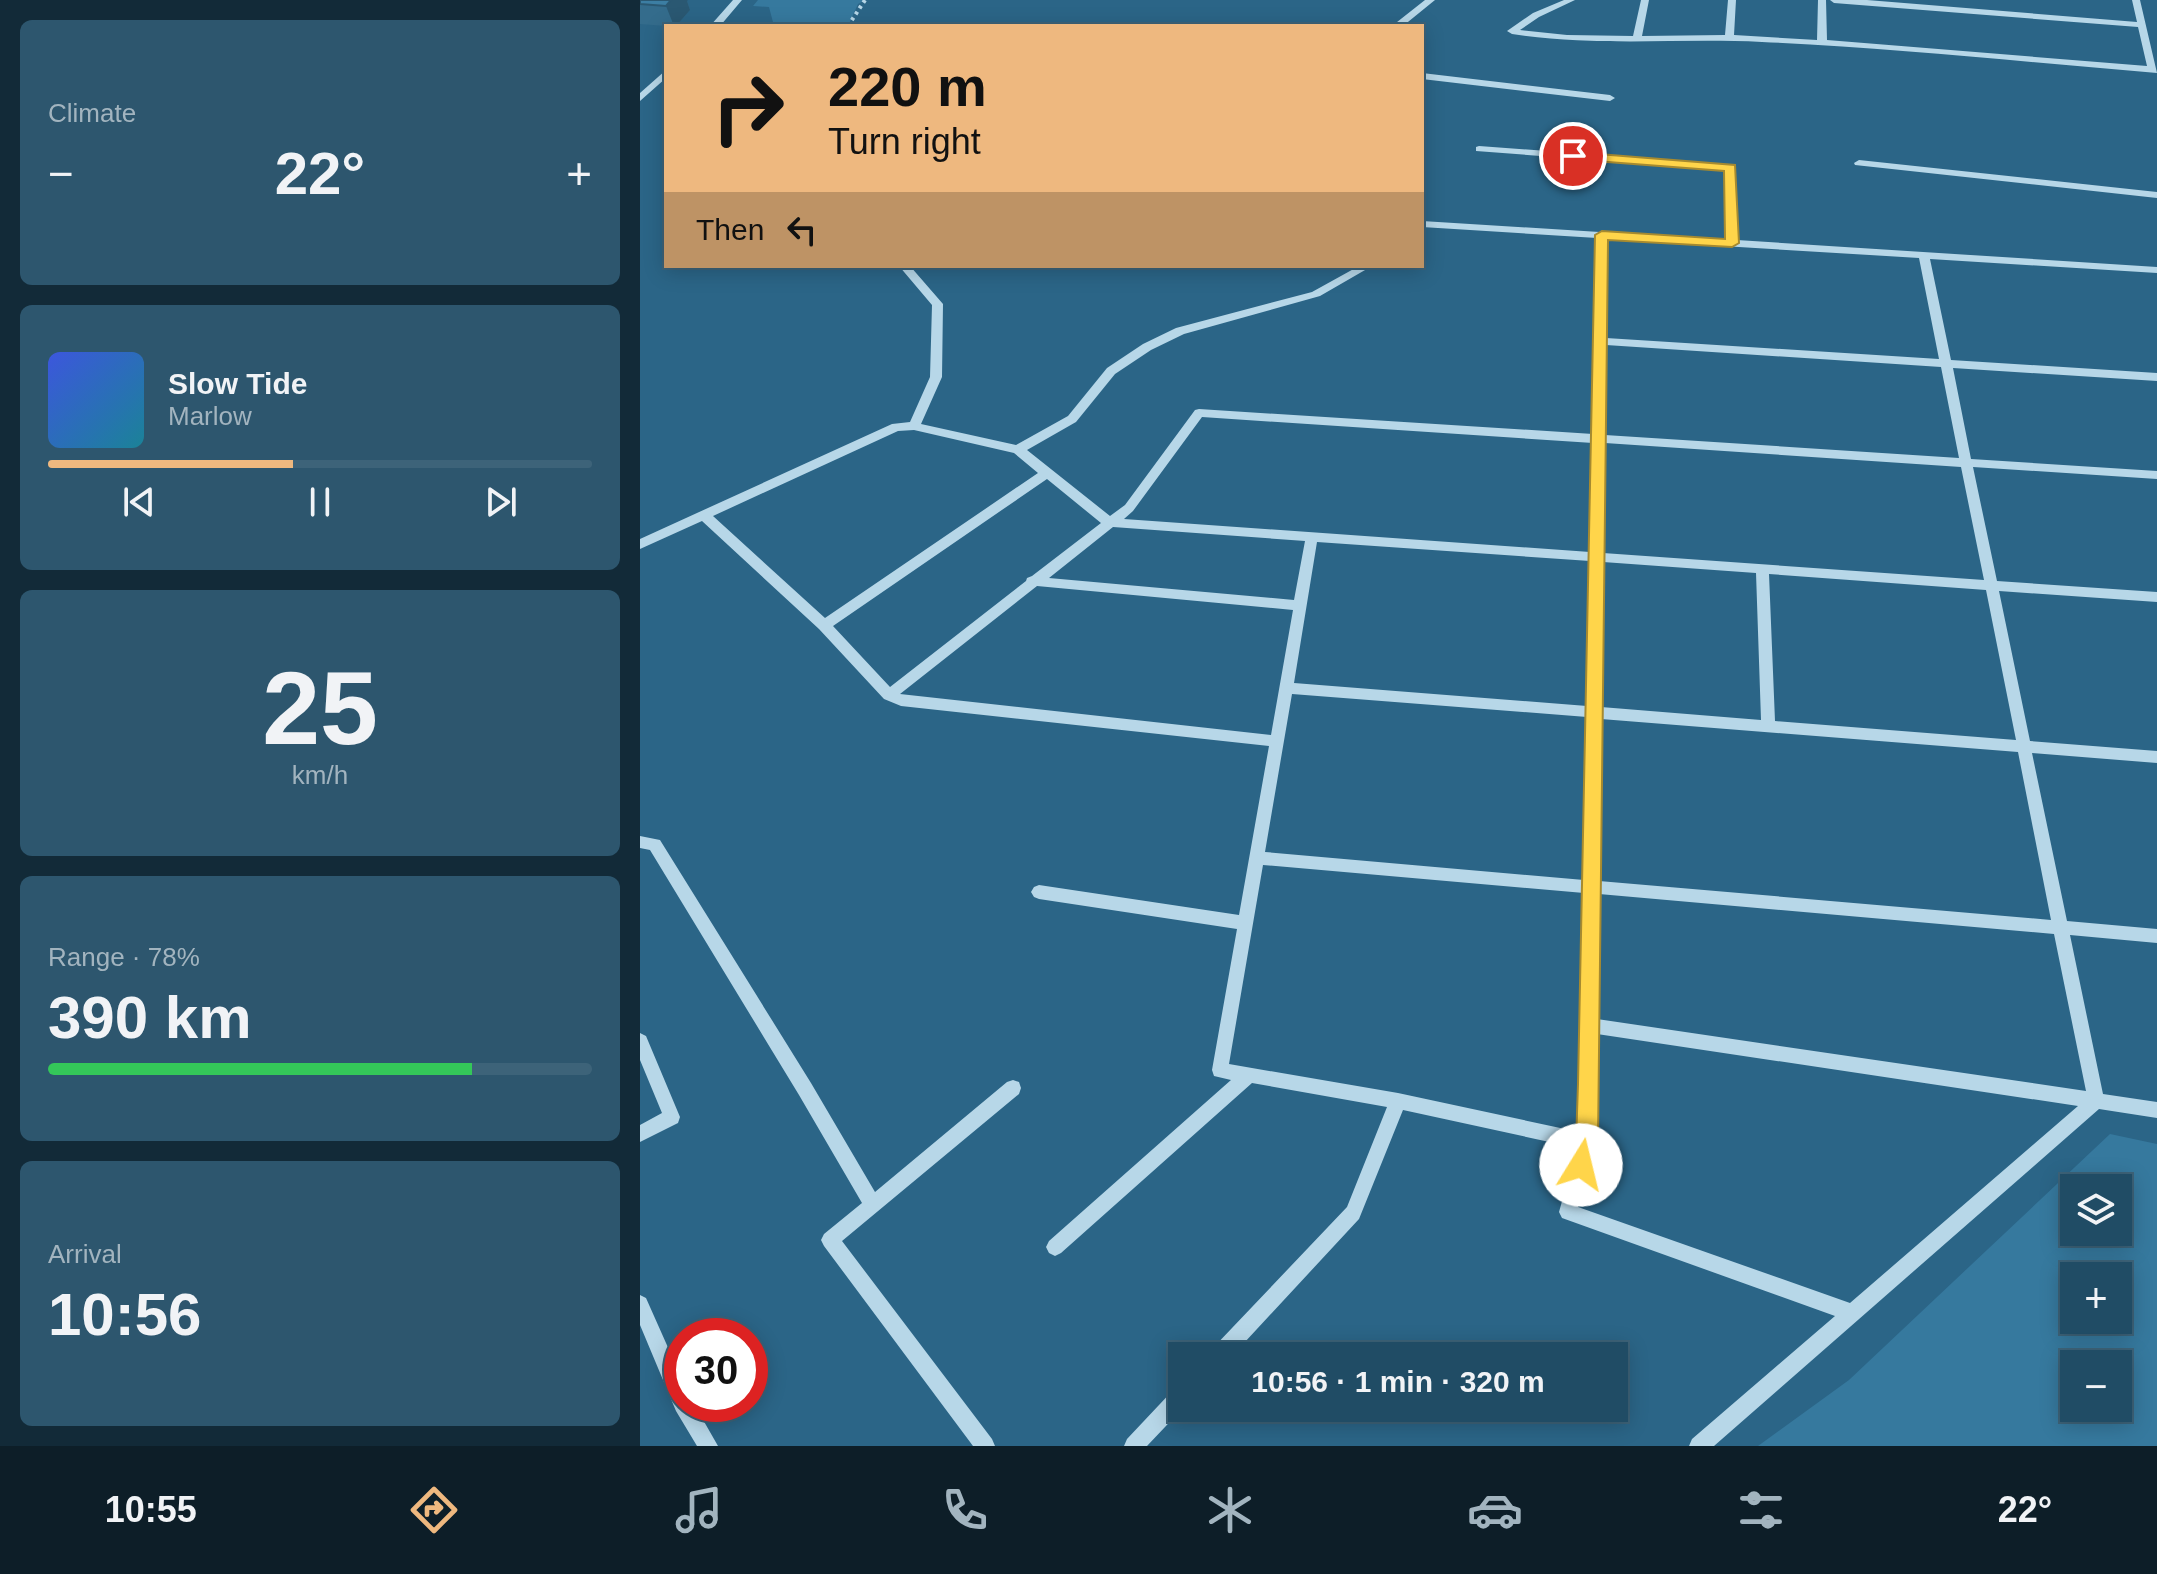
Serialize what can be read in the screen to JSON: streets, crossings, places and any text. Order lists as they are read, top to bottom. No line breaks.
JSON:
{"page":{"tile":["Climate",["25","km/h"],["Range · 78%","390 km"],["Arrival","10:56"]],"turn":["220 m","Turn right"],"heat":["−","22°","+"],"then":"Then","song":["Slow Tide","Marlow"],"map_buttons":["+","−"],"limit":"30","trip":"10:56 · 1 min · 320 m","tabs":["10:55","22°"]}}
